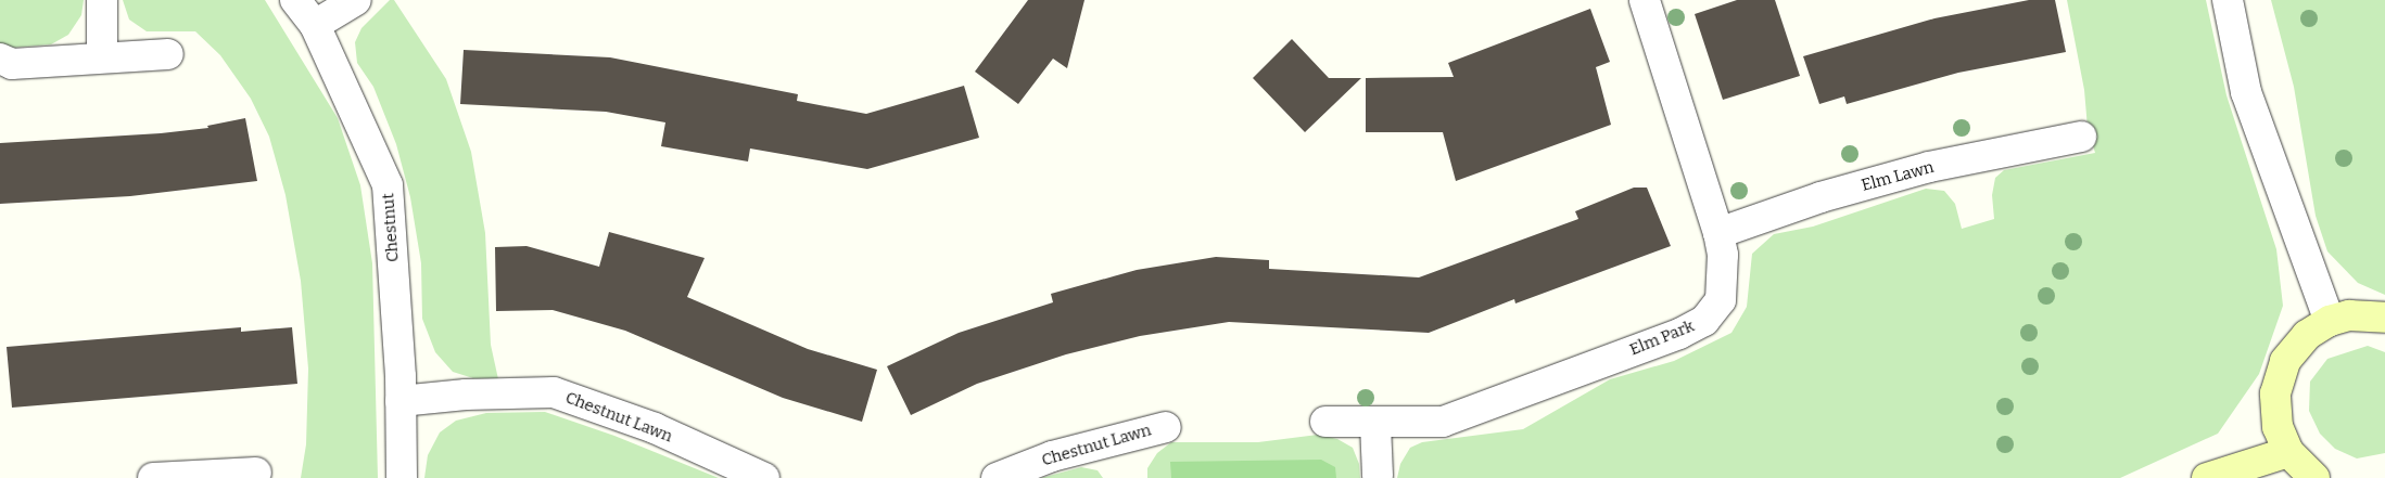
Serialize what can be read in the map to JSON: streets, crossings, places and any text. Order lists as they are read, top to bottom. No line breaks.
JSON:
{"streets":{"street":["Elm Lawn","Chestnut","Elm Park","Chestnut Lawn"]},"crossings":[["Elm Lawn","Elm Park"],["Chestnut","Chestnut Lawn"]]}
